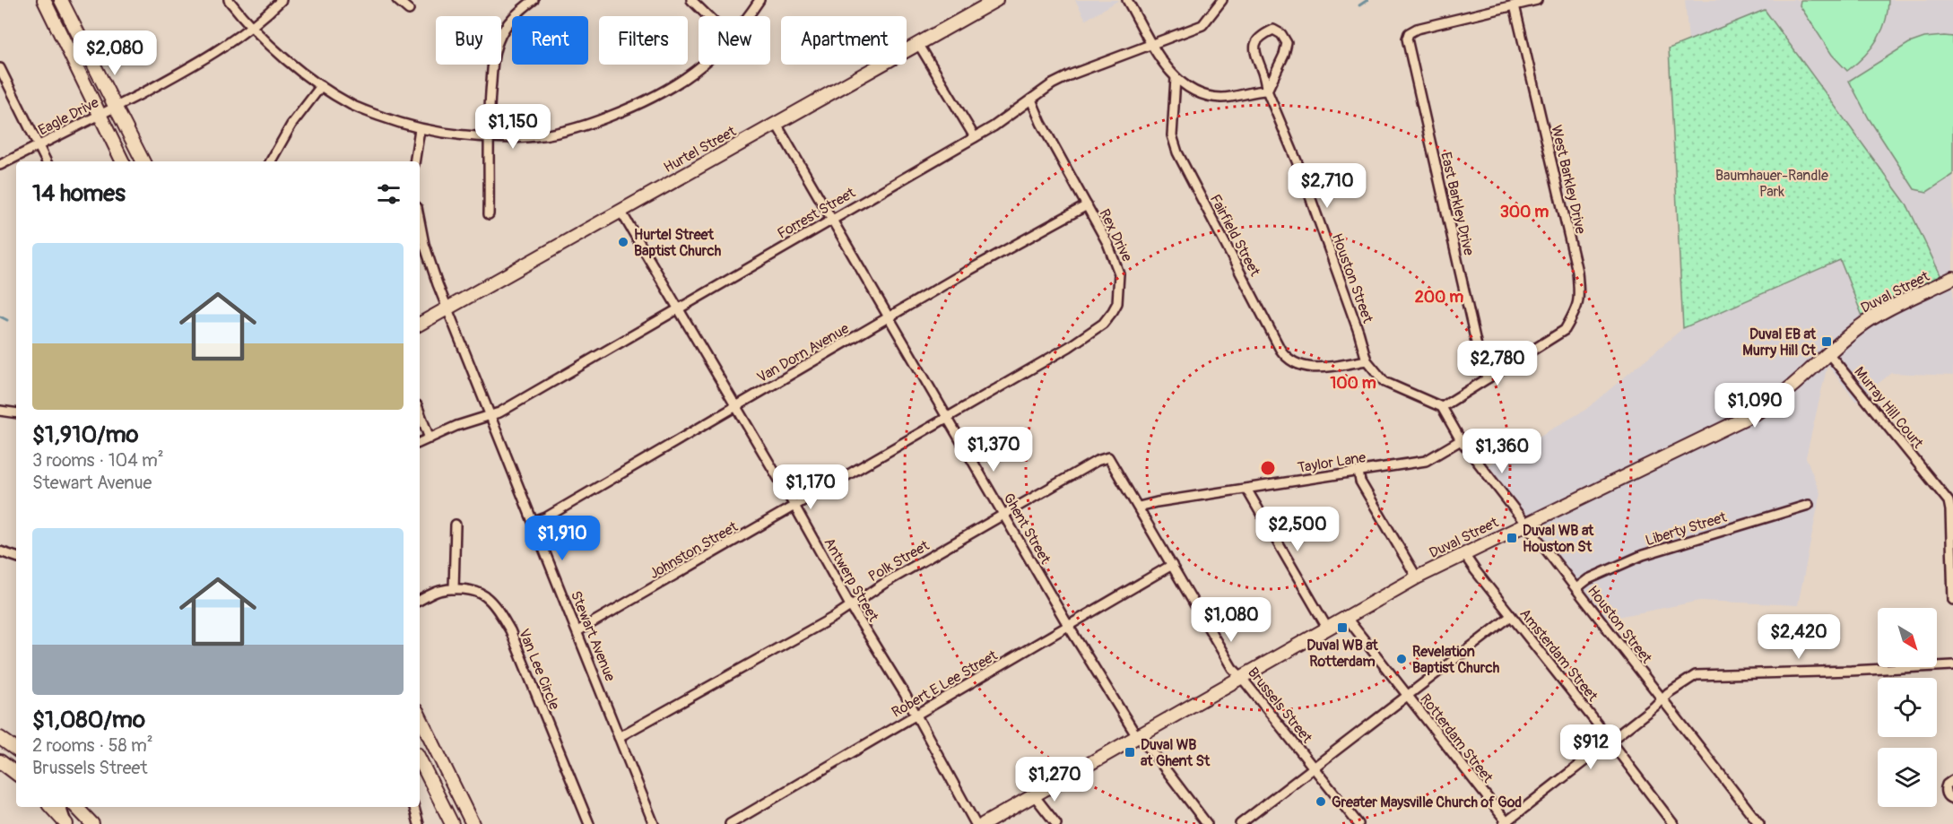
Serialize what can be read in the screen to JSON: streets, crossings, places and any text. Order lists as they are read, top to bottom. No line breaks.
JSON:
{"streets":{"street":["Eagle Drive","Hurtel Street","West Barkley Drive","East Barkley Drive","Forrest Street","Rex Drive","Fairfield Street","Houston Street","Duval Street","Van Dorn Avenue","Murray Hill Court","Taylor Lane","Ghent Street","Liberty Street","Johnston Street","Polk Street","Antwerp Street","Stewart Avenue","Amsterdam Street","Van Lee Circle","Robert E Lee Street","Brussels Street","Rotterdam Street"]},"crossings":[["Hurtel Street","Ghent Street"],["Hurtel Street","Antwerp Street"],["Hurtel Street","Stewart Avenue"],["West Barkley Drive","East Barkley Drive"],["West Barkley Drive","Houston Street"],["Forrest Street","Rex Drive"],["Forrest Street","Ghent Street"],["Forrest Street","Antwerp Street"],["Forrest Street","Stewart Avenue"],["Rex Drive","Van Dorn Avenue"],["Rex Drive","Johnston Street"],["Fairfield Street","Houston Street"],["Houston Street","Duval Street"],["Houston Street","Taylor Lane"],["Houston Street","Liberty Street"],["Duval Street","Murray Hill Court"],["Duval Street","Ghent Street"],["Duval Street","Amsterdam Street"],["Duval Street","Brussels Street"],["Duval Street","Rotterdam Street"],["Van Dorn Avenue","Ghent Street"],["Van Dorn Avenue","Antwerp Street"],["Van Dorn Avenue","Stewart Avenue"],["Taylor Lane","Brussels Street"],["Ghent Street","Johnston Street"],["Ghent Street","Polk Street"],["Ghent Street","Robert E Lee Street"],["Johnston Street","Antwerp Street"],["Johnston Street","Stewart Avenue"],["Polk Street","Antwerp Street"],["Polk Street","Stewart Avenue"],["Polk Street","Brussels Street"],["Antwerp Street","Robert E Lee Street"],["Robert E Lee Street","Brussels Street"]],"parks":["Baumhauer-Randle Park"],"places":{"other":["Hurtel Street Baptist Church","Revelation Baptist Church","Greater Maysville Church of God"],"transit":["Duval EB at Murry Hill Ct","Duval WB at Houston St","Duval WB at Rotterdam","Duval WB at Ghent St"]},"north":"bottom right","page":{"chip":["Buy","Rent","Filters","New","Apartment"],"price":["$2,080","$1,150","$2,710","$2,780","$1,090","$1,370","$1,360","$1,170","$2,500","$1,910","$1,080","$2,420","$912","$1,270"],"heading":"14 homes","list":[{"name":"$1,910/mo","note":"3 rooms · 104 m² · Stewart Avenue"},{"name":"$1,080/mo","note":"2 rooms · 58 m² · Brussels Street"}]},"rings":["300 m","200 m","100 m"]}
